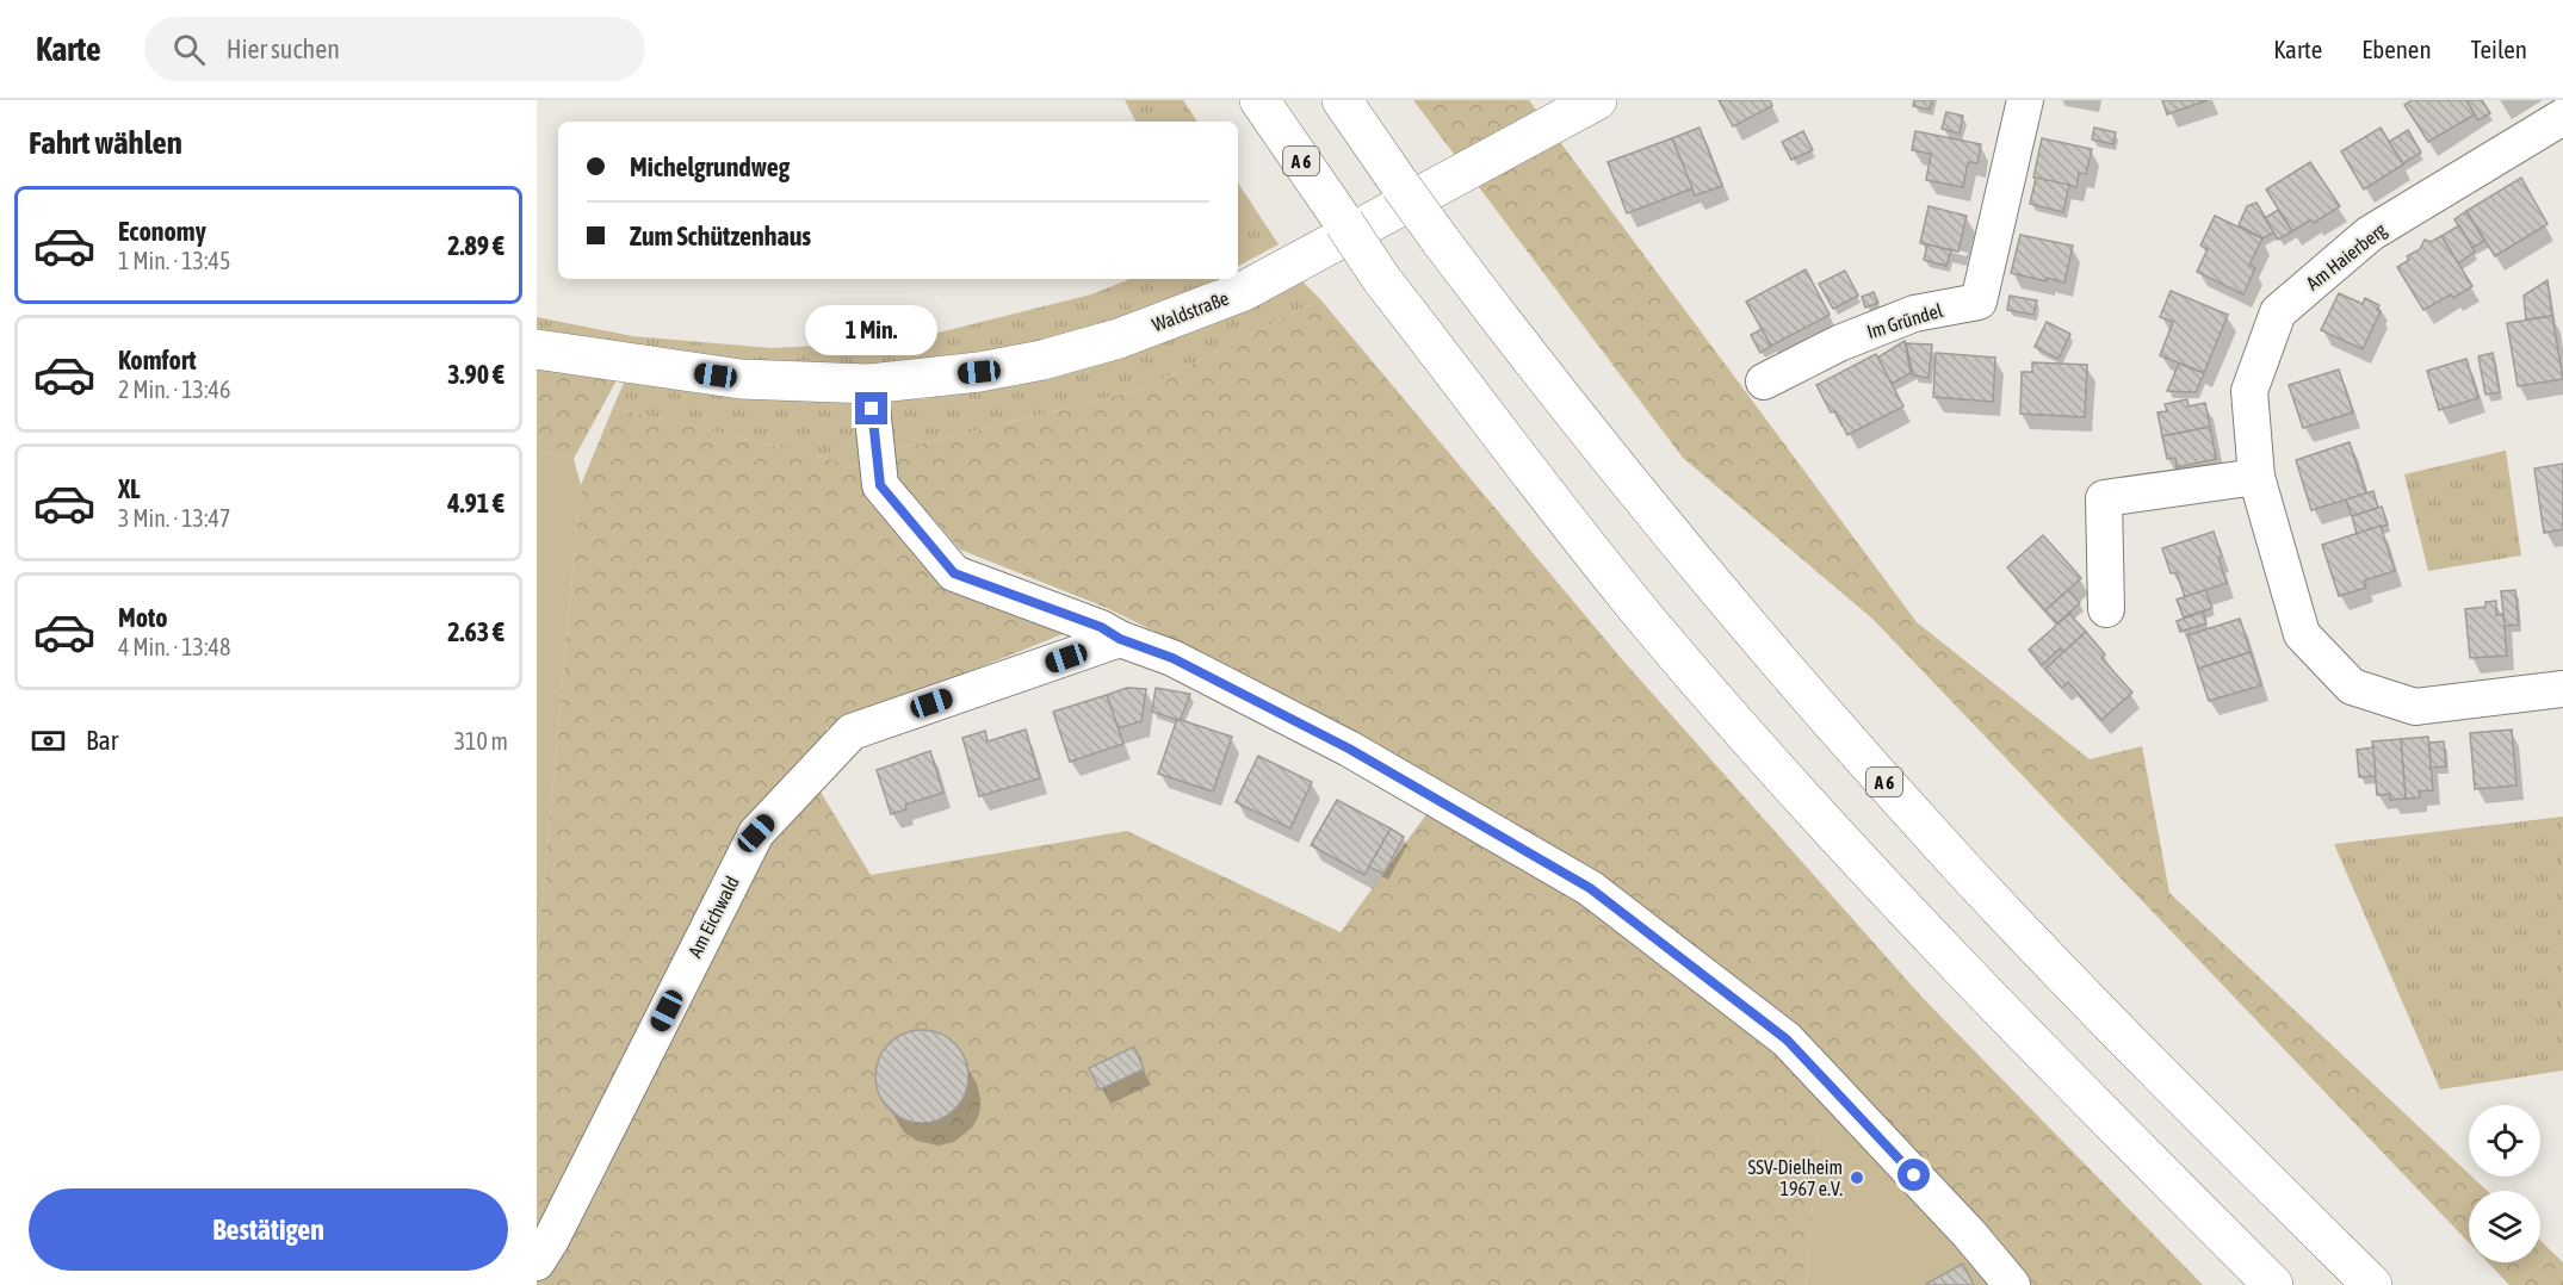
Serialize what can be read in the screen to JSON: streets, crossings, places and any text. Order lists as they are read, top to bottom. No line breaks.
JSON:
{"streets":{"main road":["A 6","Waldstraße"],"street":["Am Haierberg","Im Gründel","Am Eichwald"]},"places":["SSV-Dielheim 1967 e.V."],"page":{"header":"Karte","search":"Hier suchen","nav":["Karte","Ebenen","Teilen"],"heading":"Fahrt wählen","banner":["Michelgrundweg","Zum Schützenhaus"],"list":[{"name":"Economy","note":"1 Min. · 13:45","value":"2.89 €"},{"name":"Komfort","note":"2 Min. · 13:46","value":"3.90 €"},{"name":"XL","note":"3 Min. · 13:47","value":"4.91 €"},{"name":"Moto","note":"4 Min. · 13:48","value":"2.63 €"}],"bubble":"1 Min.","pay":["Bar","310 m"],"buttons":"Bestätigen"}}
